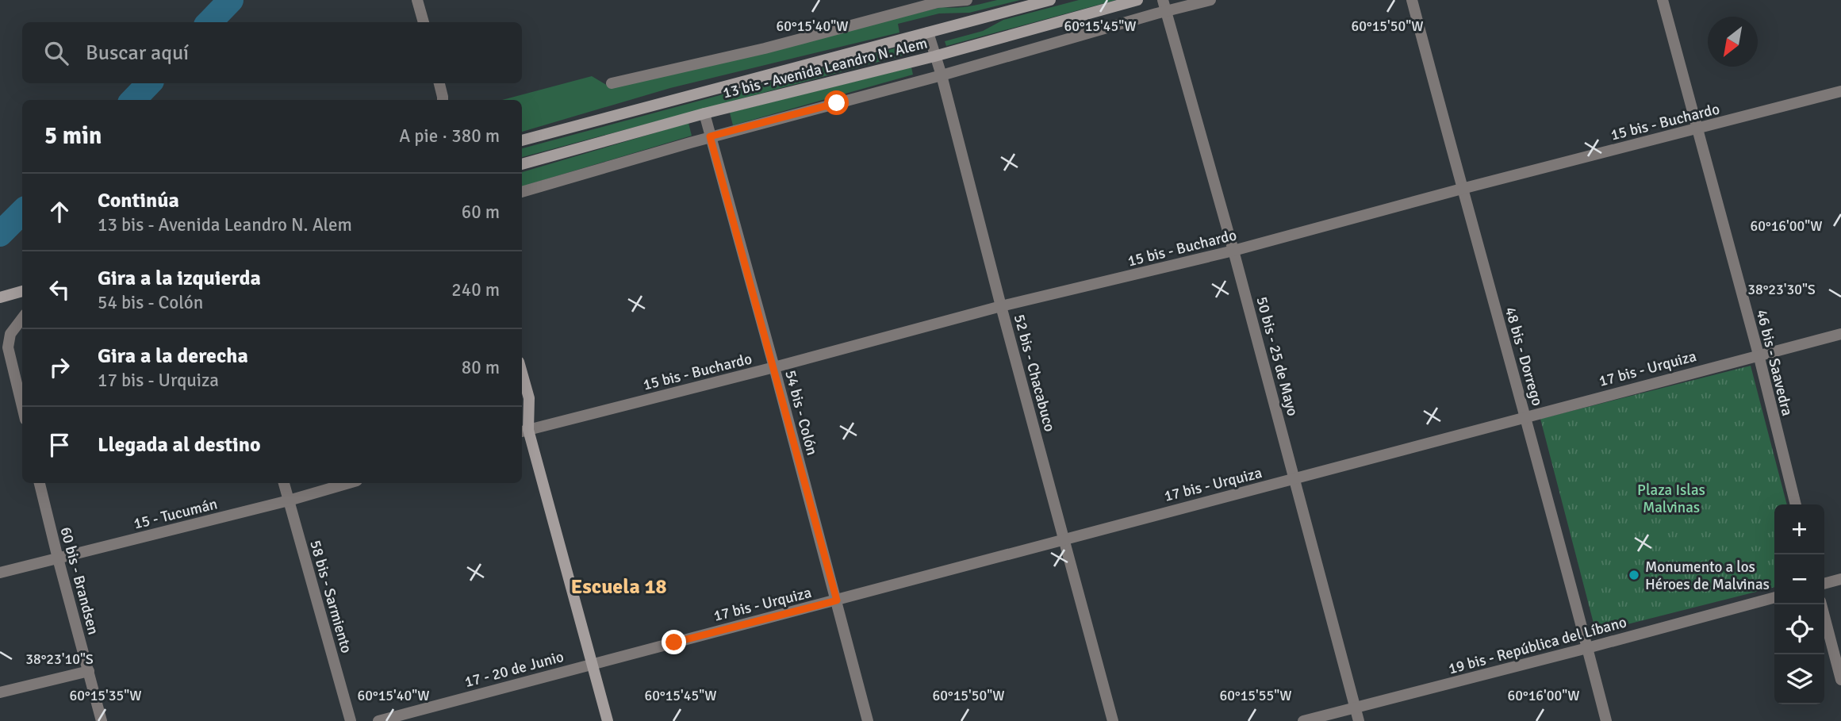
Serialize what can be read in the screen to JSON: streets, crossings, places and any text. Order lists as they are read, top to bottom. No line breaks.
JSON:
{"streets":{"main road":["13 bis - Avenida Leandro N. Alem"],"street":["15 bis - Buchardo","50 bis - 25 de Mayo","48 bis - Dorrego","46 bis - Saavedra","17 bis - Urquiza","52 bis - Chacabuco","54 bis - Colón","15 - Tucumán","60 bis - Brandsen","58 bis - Sarmiento","19 bis - República del Líbano","17 - 20 de Junio"]},"crossings":[["13 bis - Avenida Leandro N. Alem","52 bis - Chacabuco"],["13 bis - Avenida Leandro N. Alem","54 bis - Colón"],["15 bis - Buchardo","50 bis - 25 de Mayo"],["15 bis - Buchardo","48 bis - Dorrego"],["15 bis - Buchardo","46 bis - Saavedra"],["15 bis - Buchardo","52 bis - Chacabuco"],["15 bis - Buchardo","54 bis - Colón"],["50 bis - 25 de Mayo","17 bis - Urquiza"],["50 bis - 25 de Mayo","19 bis - República del Líbano"],["48 bis - Dorrego","17 bis - Urquiza"],["48 bis - Dorrego","19 bis - República del Líbano"],["46 bis - Saavedra","17 bis - Urquiza"],["17 bis - Urquiza","52 bis - Chacabuco"],["17 bis - Urquiza","54 bis - Colón"],["17 bis - Urquiza","17 - 20 de Junio"],["15 - Tucumán","60 bis - Brandsen"],["15 - Tucumán","58 bis - Sarmiento"]],"districts":["Escuela 18"],"parks":["Plaza Islas Malvinas"],"places":["Monumento a los Héroes de Malvinas"],"north":"bottom left","page":{"search":"Buscar aquí","heading":["5 min","A pie · 380 m"],"list":[["Continúa","13 bis - Avenida Leandro N. Alem","60 m"],["Gira a la izquierda","54 bis - Colón","240 m"],["Gira a la derecha","17 bis - Urquiza","80 m"],"Llegada al destino"],"map_buttons":["+","−"]},"coordinates":["60°15'40\"W","60°15'45\"W","60°15'50\"W","60°16'00\"W","38°23'30\"S","38°23'10\"S","60°15'35\"W","60°15'55\"W"]}
